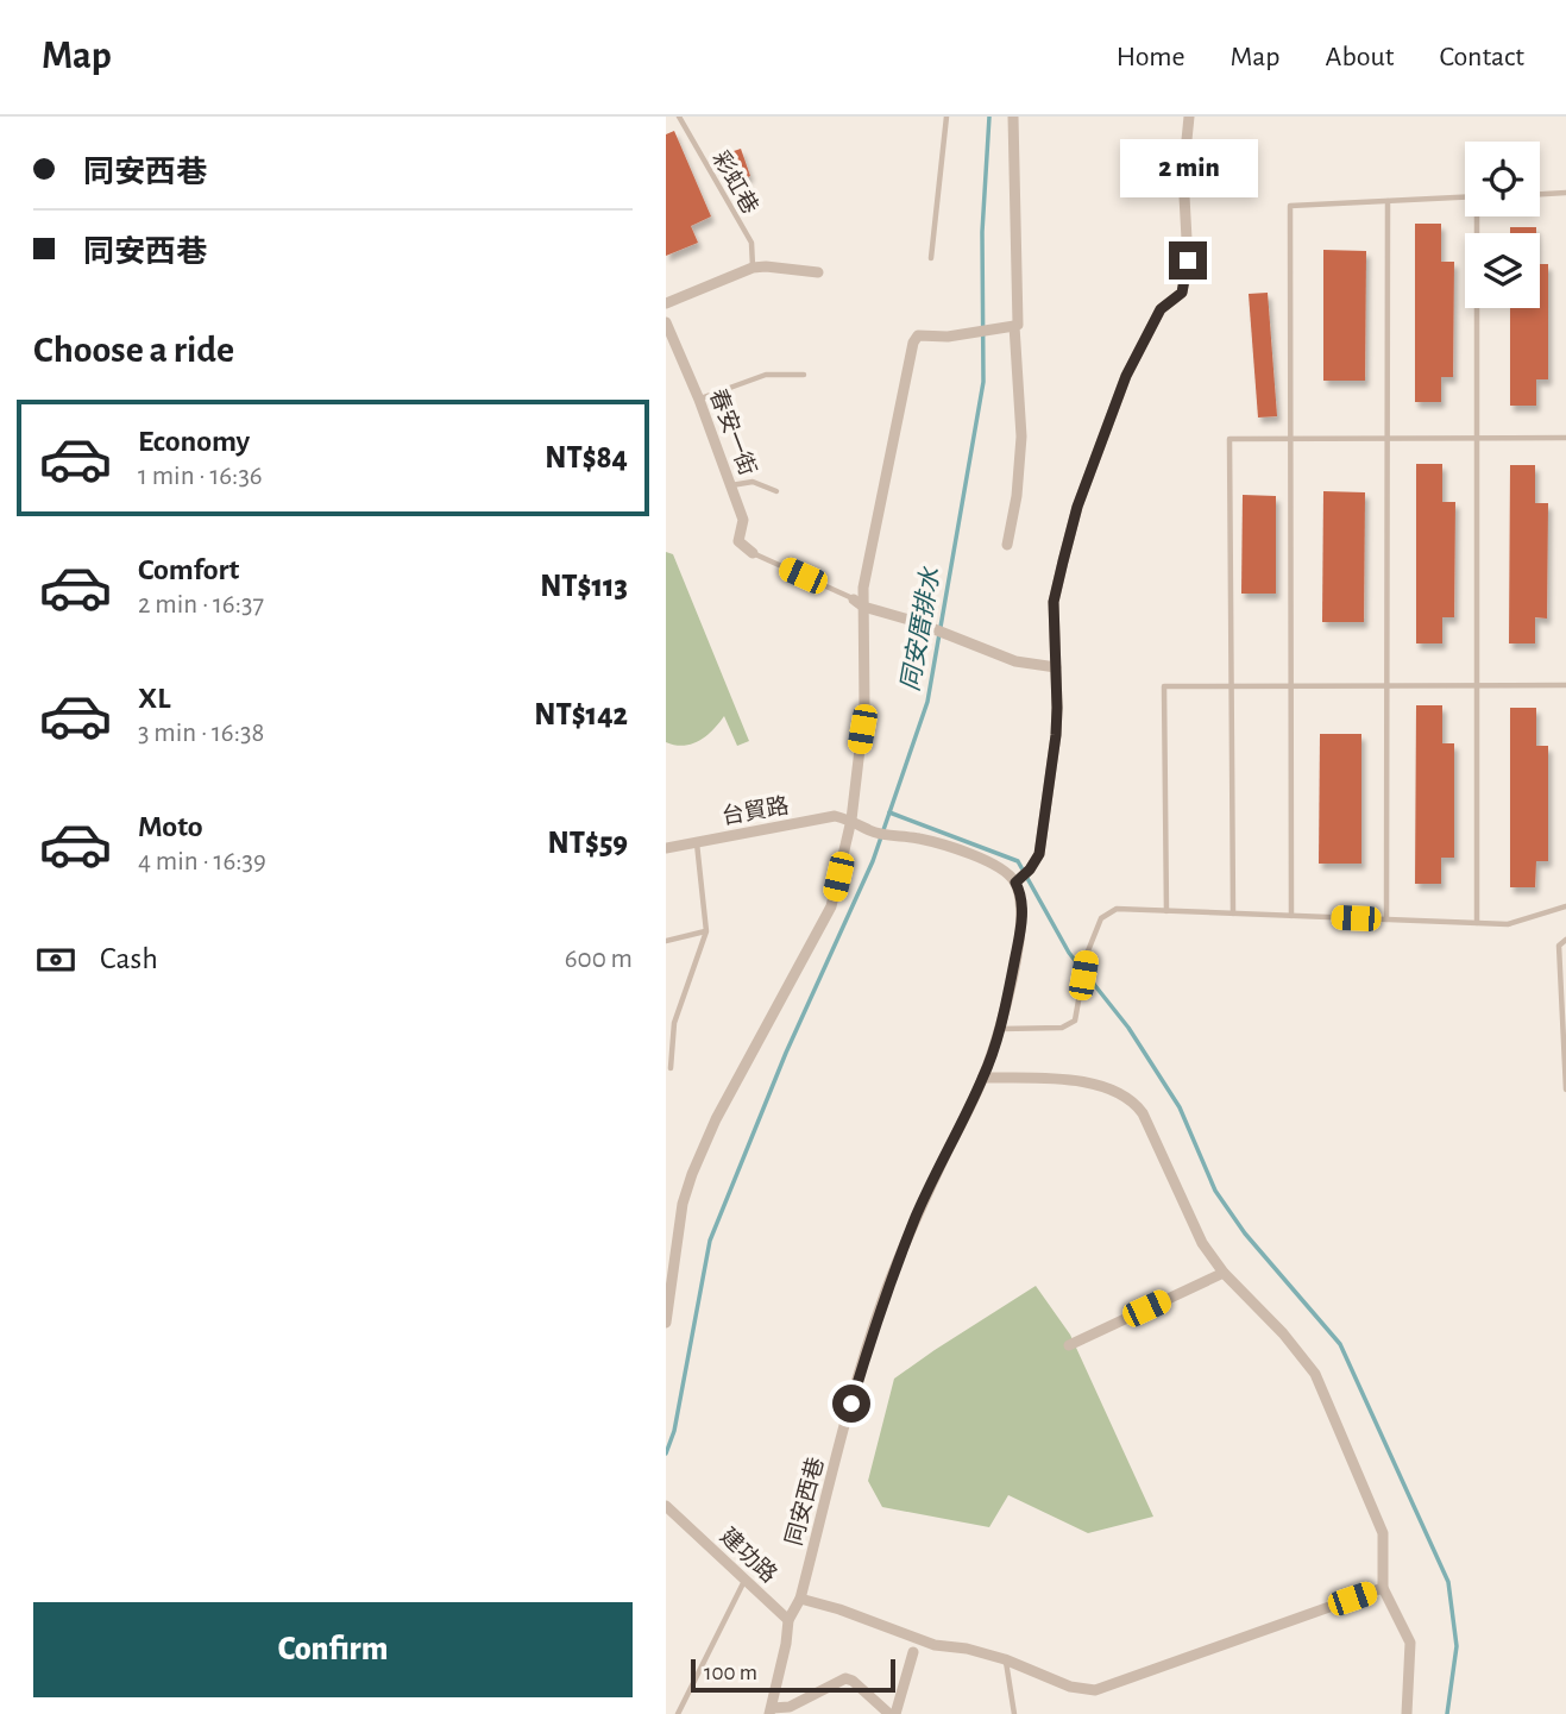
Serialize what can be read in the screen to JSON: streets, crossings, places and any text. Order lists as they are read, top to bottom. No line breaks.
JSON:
{"streets":{"street":["春安一街","台貿路","同安西巷","建功路"],"lane":["彩虹巷"]},"crossings":[["同安西巷","建功路"]],"water":["同安厝排水"],"scale_bar":"100 m","page":{"header":"Map","nav":["Home","Map","About","Contact"],"banner":["同安西巷","同安西巷"],"bubble":"2 min","heading":"Choose a ride","list":[{"name":"Economy","note":"1 min · 16:36","value":"NT$84"},{"name":"Comfort","note":"2 min · 16:37","value":"NT$113"},{"name":"XL","note":"3 min · 16:38","value":"NT$142"},{"name":"Moto","note":"4 min · 16:39","value":"NT$59"}],"pay":["Cash","600 m"],"buttons":"Confirm","scale":"100 m"}}
